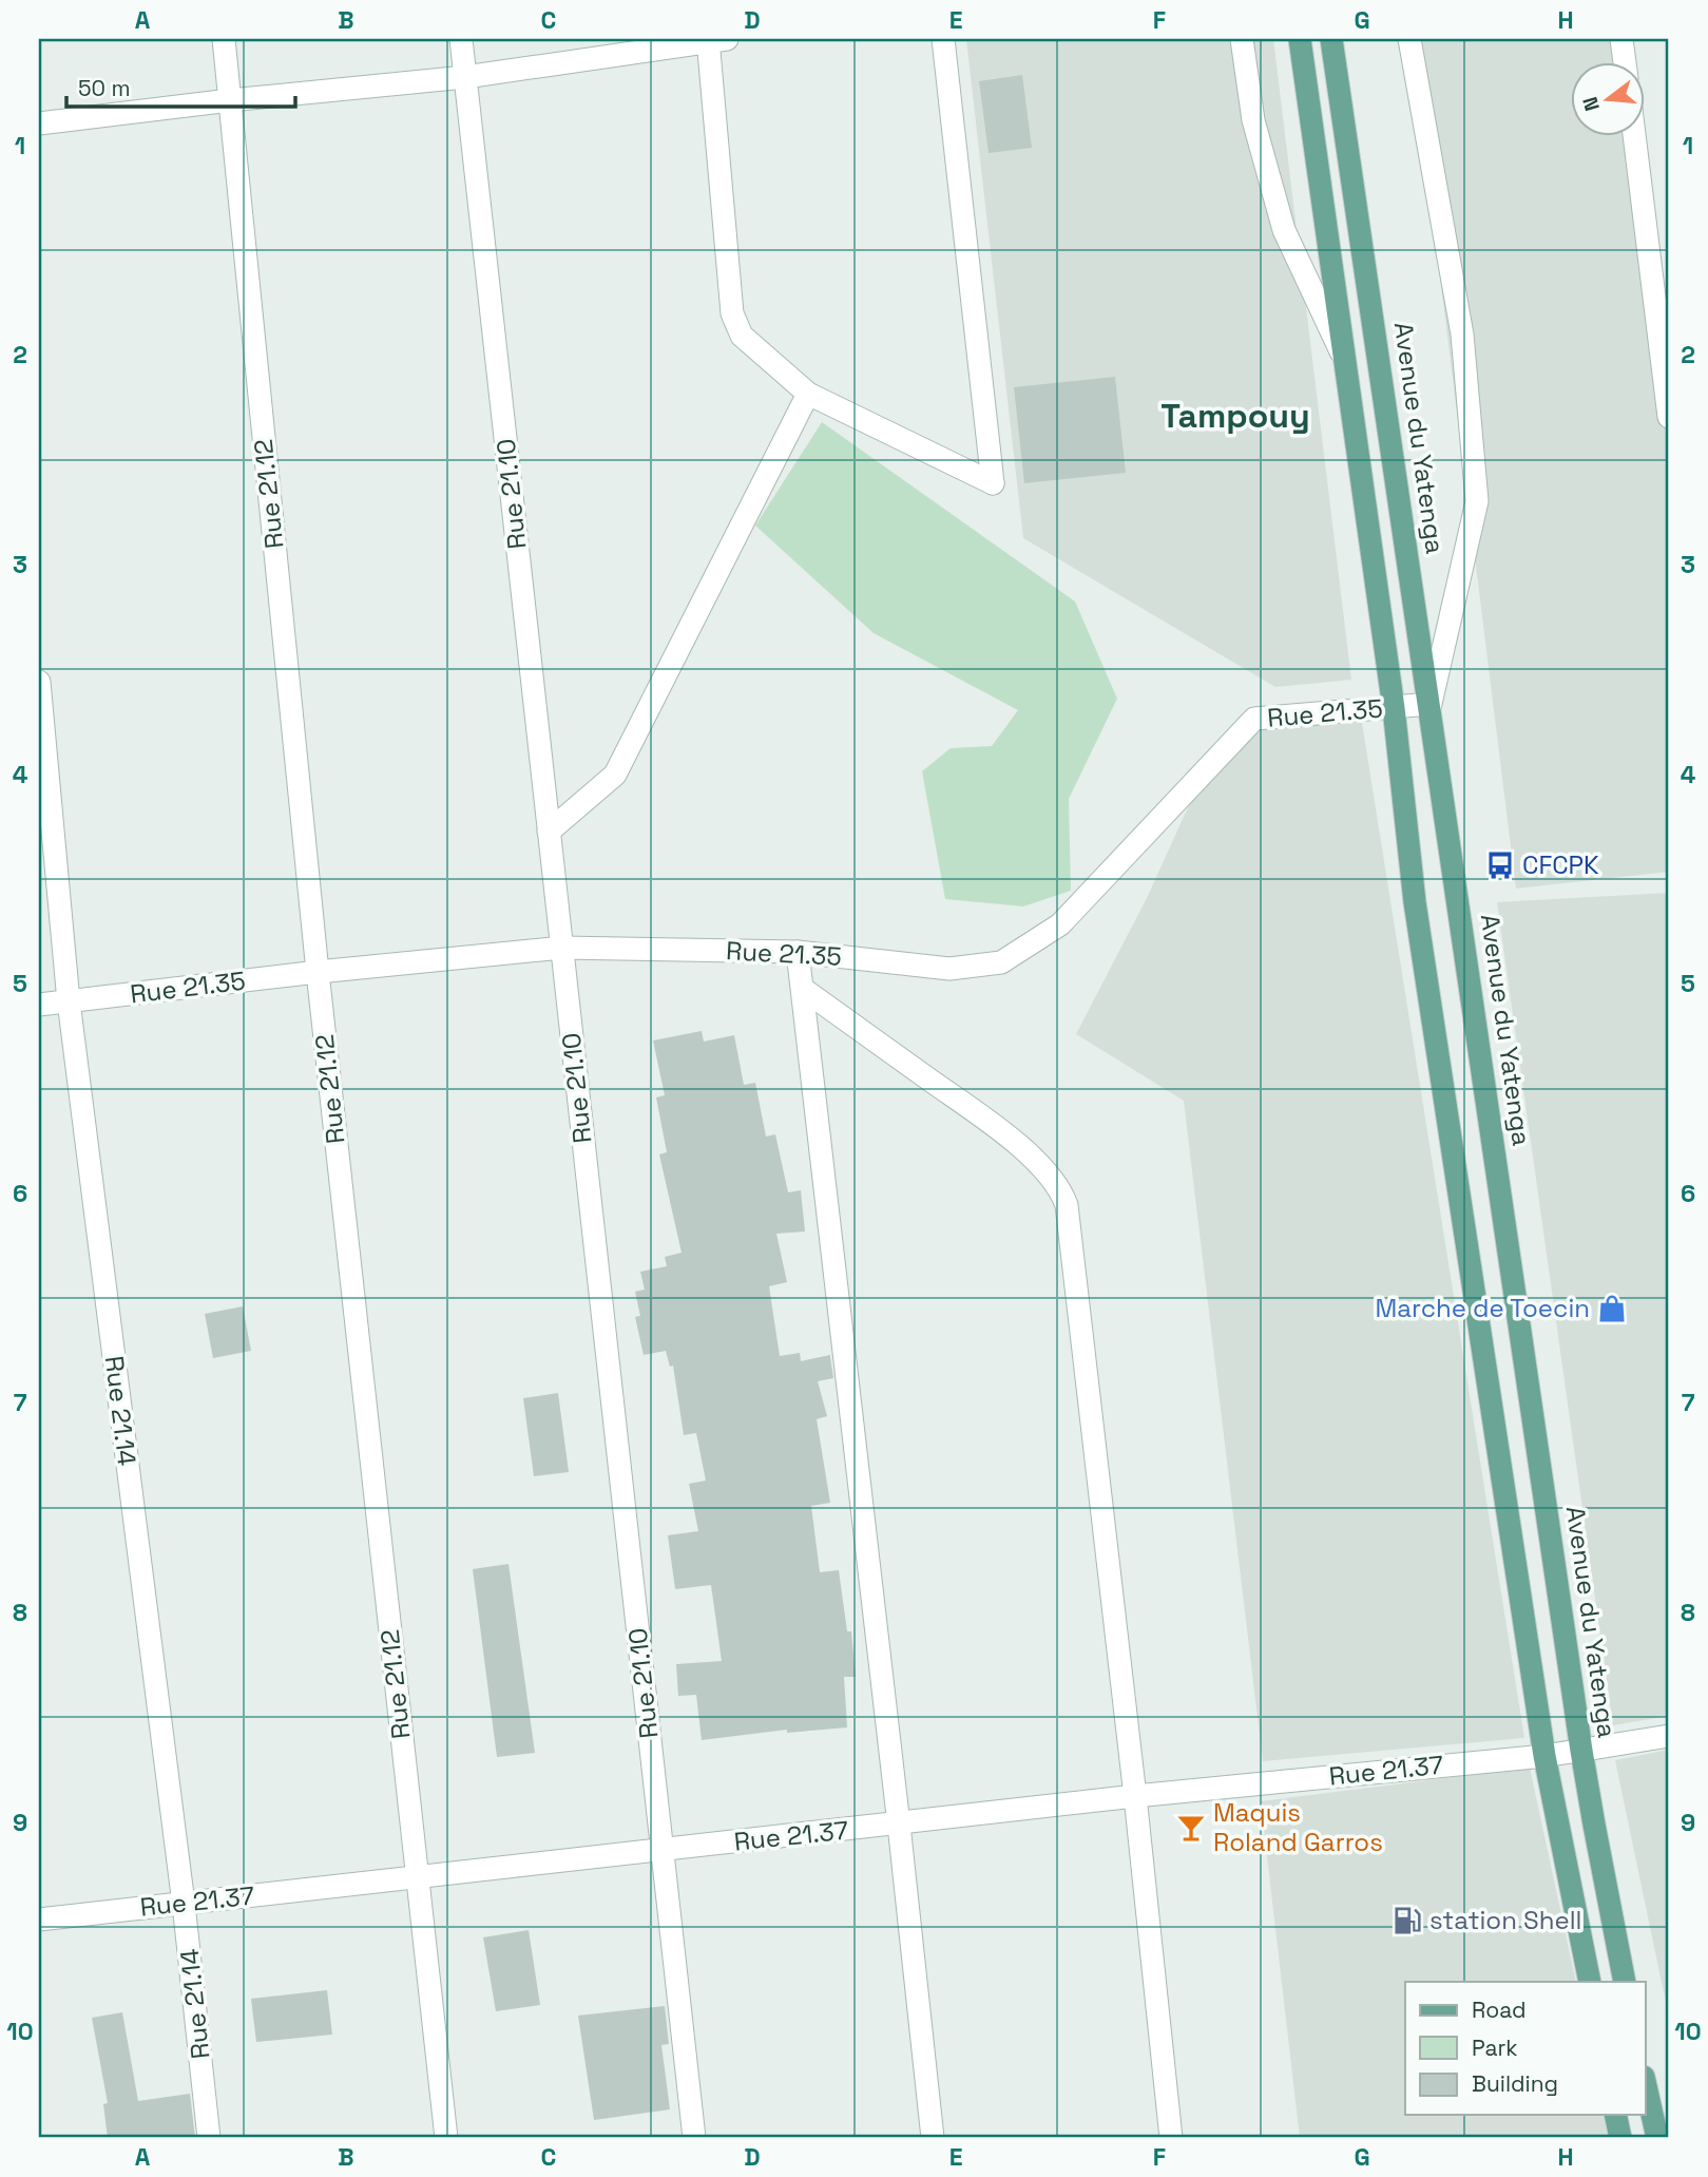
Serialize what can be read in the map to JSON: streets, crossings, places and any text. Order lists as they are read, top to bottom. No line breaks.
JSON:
{"streets":{"main road":["Avenue du Yatenga"],"street":["Rue 21.12","Rue 21.10","Rue 21.35","Rue 21.14","Rue 21.37"]},"crossings":[["Avenue du Yatenga","Rue 21.35"],["Avenue du Yatenga","Rue 21.37"],["Rue 21.12","Rue 21.35"],["Rue 21.12","Rue 21.37"],["Rue 21.10","Rue 21.35"],["Rue 21.10","Rue 21.37"],["Rue 21.35","Rue 21.14"],["Rue 21.14","Rue 21.37"]],"districts":["Tampouy"],"places":{"bus stop":["CFCPK"],"shop":["Marche de Toecin"],"bar":["Maquis Roland Garros"],"fuel station":["station Shell"]},"legend":["Road","Park","Building"],"scale_bar":"50 m","north":"left","grid":{"columns":["A","B","C","D","E","F","G","H"],"rows":["1","2","3","4","5","6","7","8","9","10"]}}
